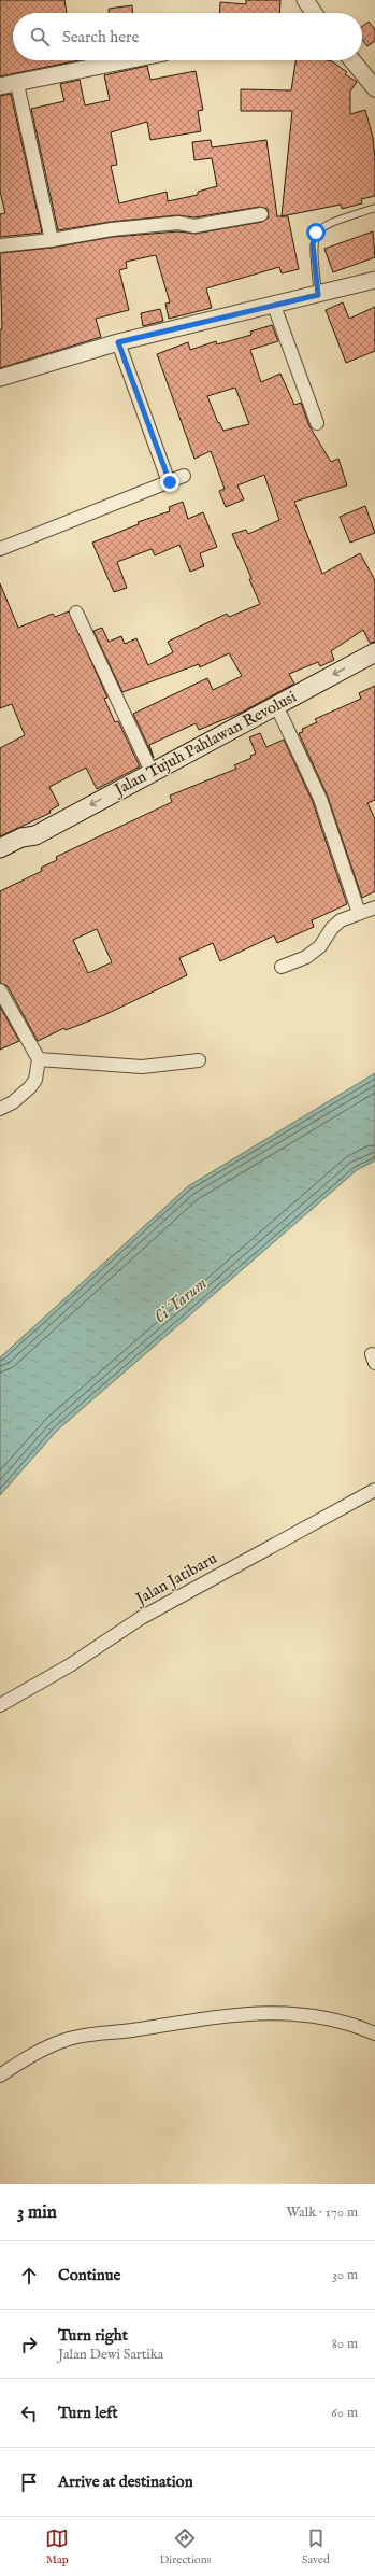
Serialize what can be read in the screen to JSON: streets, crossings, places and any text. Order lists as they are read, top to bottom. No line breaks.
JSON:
{"streets":{"main road":["Jalan Tujuh Pahlawan Revolusi"],"street":["Jalan Jatibaru"]},"one_way":["Jalan Tujuh Pahlawan Revolusi"],"water":["Ci Tarum"],"page":{"search":"Search here","heading":["3 min","Walk · 170 m"],"list":[["Continue","30 m"],["Turn right","Jalan Dewi Sartika","80 m"],["Turn left","60 m"],"Arrive at destination"],"nav":["Map","Directions","Saved"]}}
